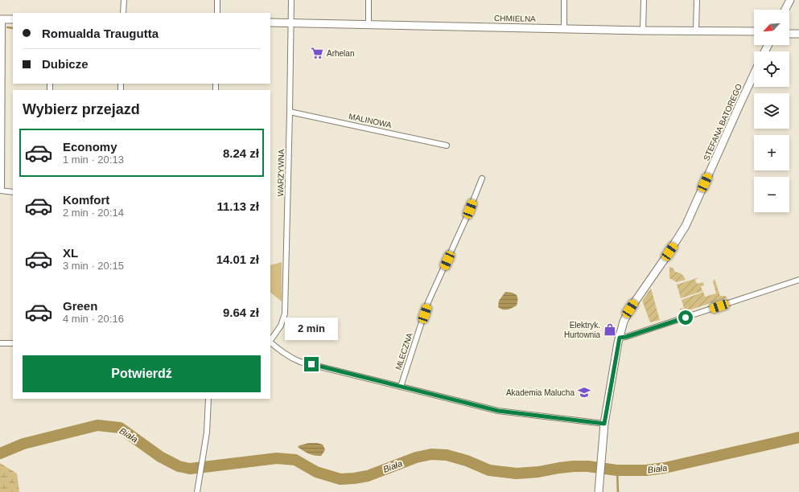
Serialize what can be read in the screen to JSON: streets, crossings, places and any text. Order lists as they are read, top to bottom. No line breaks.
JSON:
{"streets":{"street":["CHMIELNA","MALINOWA","STEFANA BATOREGO","WARZYWNA","MLECZNA"]},"crossings":[["CHMIELNA","WARZYWNA"],["MALINOWA","WARZYWNA"]],"water":["Biała"],"places":{"supermarket":["Arhelan"],"shop":["Elektryk. Hurtownia"],"school or university":["Akademia Malucha"]},"north":"bottom left","page":{"map_buttons":["+","−"],"banner":["Romualda Traugutta","Dubicze"],"heading":"Wybierz przejazd","list":[{"name":"Economy","note":"1 min · 20:13","value":"8.24 zł"},{"name":"Komfort","note":"2 min · 20:14","value":"11.13 zł"},{"name":"XL","note":"3 min · 20:15","value":"14.01 zł"},{"name":"Green","note":"4 min · 20:16","value":"9.64 zł"}],"bubble":"2 min","buttons":"Potwierdź"}}
